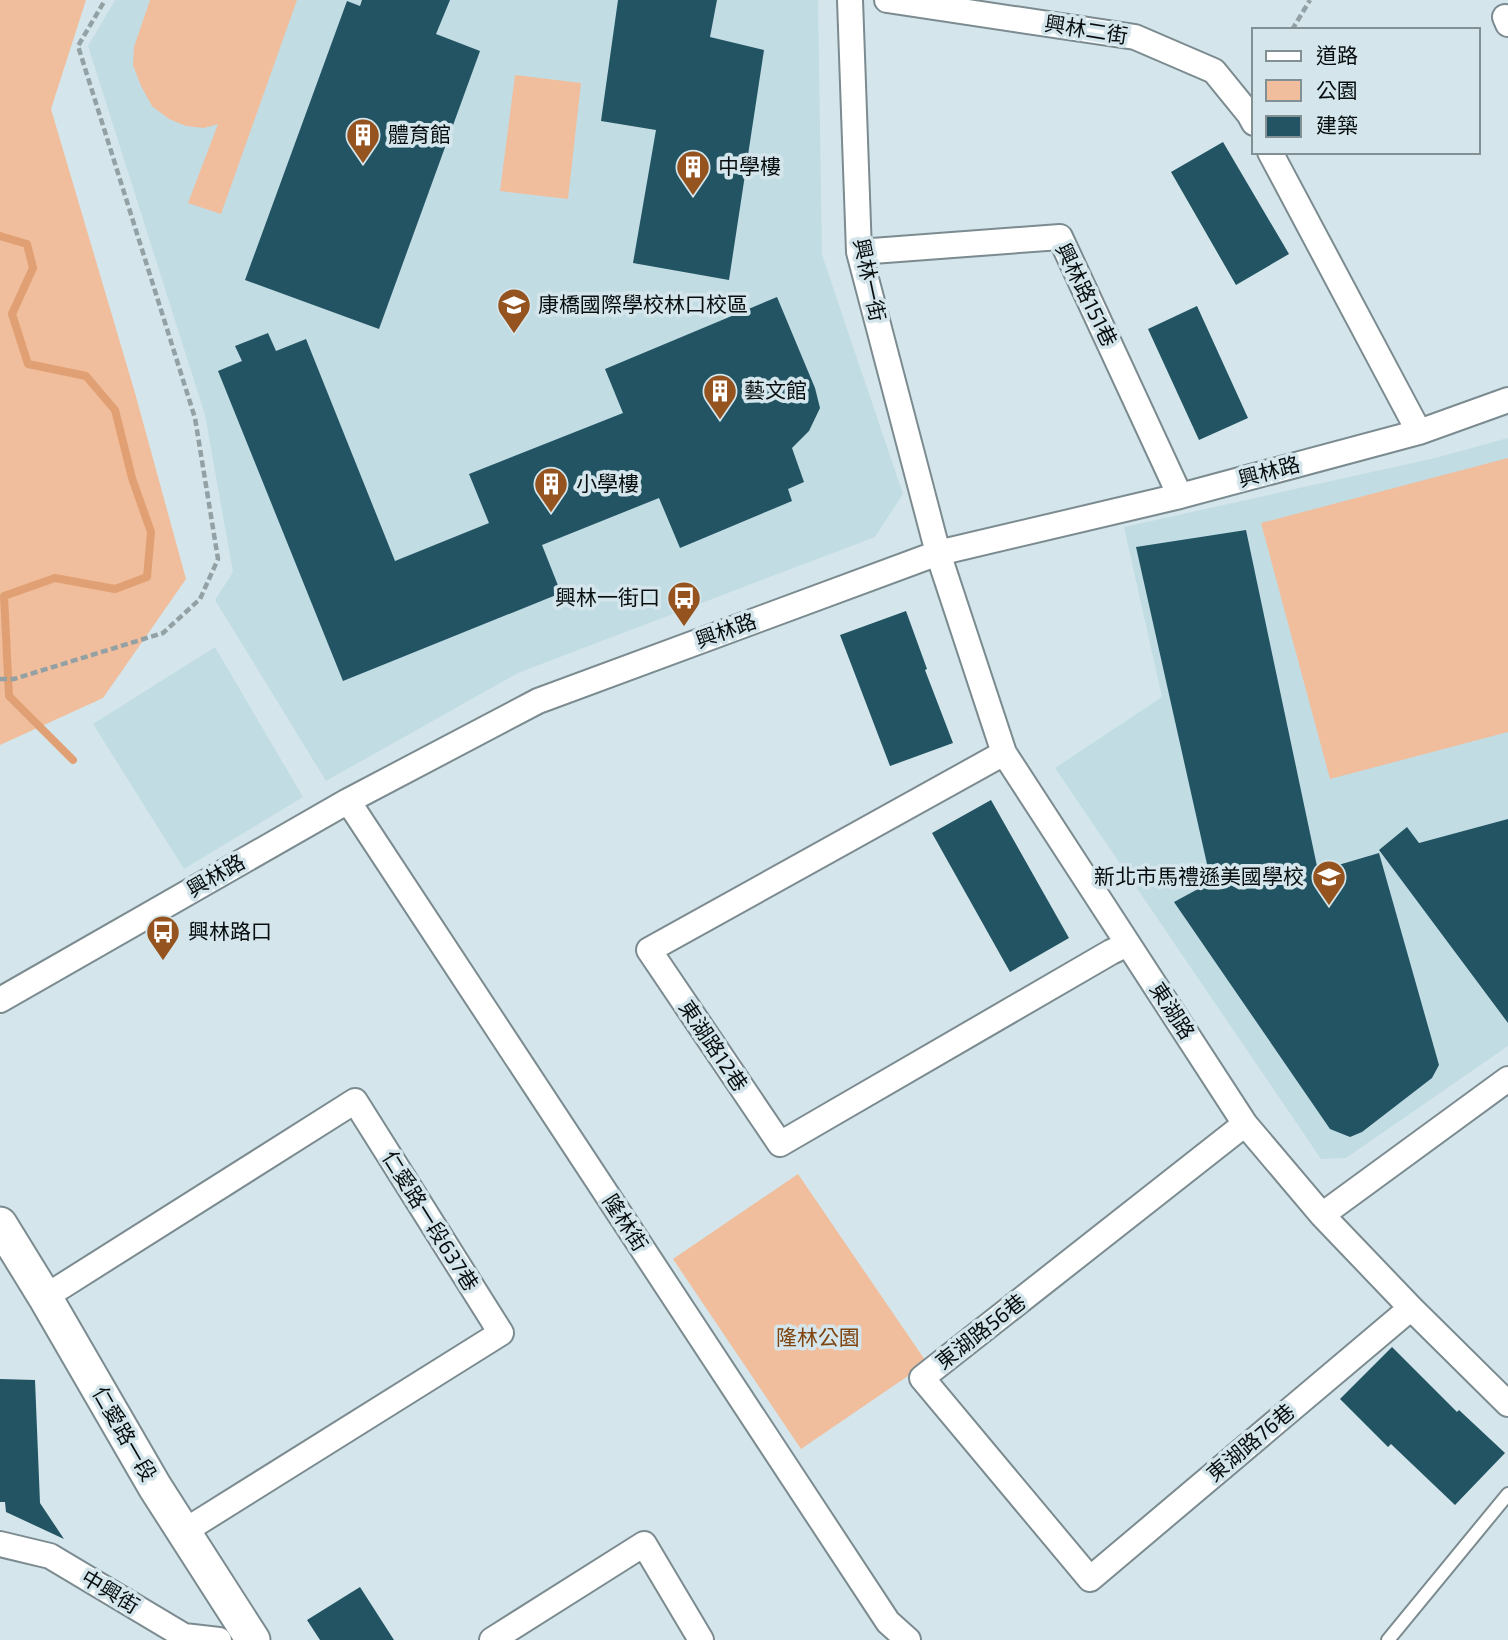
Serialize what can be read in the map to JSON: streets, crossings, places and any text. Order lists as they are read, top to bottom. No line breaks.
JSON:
{"streets":{"main road":["仁愛路一段"],"street":["興林二街","興林一街","興林路151巷","興林路","東湖路","東湖路12巷","仁愛路一段637巷","隆林街","東湖路56巷","東湖路76巷","中興街"]},"crossings":[["興林一街","興林路151巷"],["興林一街","興林路"],["興林一街","東湖路"],["興林路151巷","興林路"],["興林路","東湖路"],["興林路","隆林街"],["東湖路","東湖路12巷"],["東湖路","東湖路56巷"],["東湖路","東湖路76巷"],["仁愛路一段637巷","仁愛路一段"],["東湖路56巷","東湖路76巷"]],"parks":["隆林公園"],"places":{"building":["體育館","中學樓","藝文館","小學樓"],"school or university":["康橋國際學校林口校區","新北市馬禮遜美國學校"],"bus stop":["興林一街口","興林路口"]},"legend":["道路","公園","建築"]}
